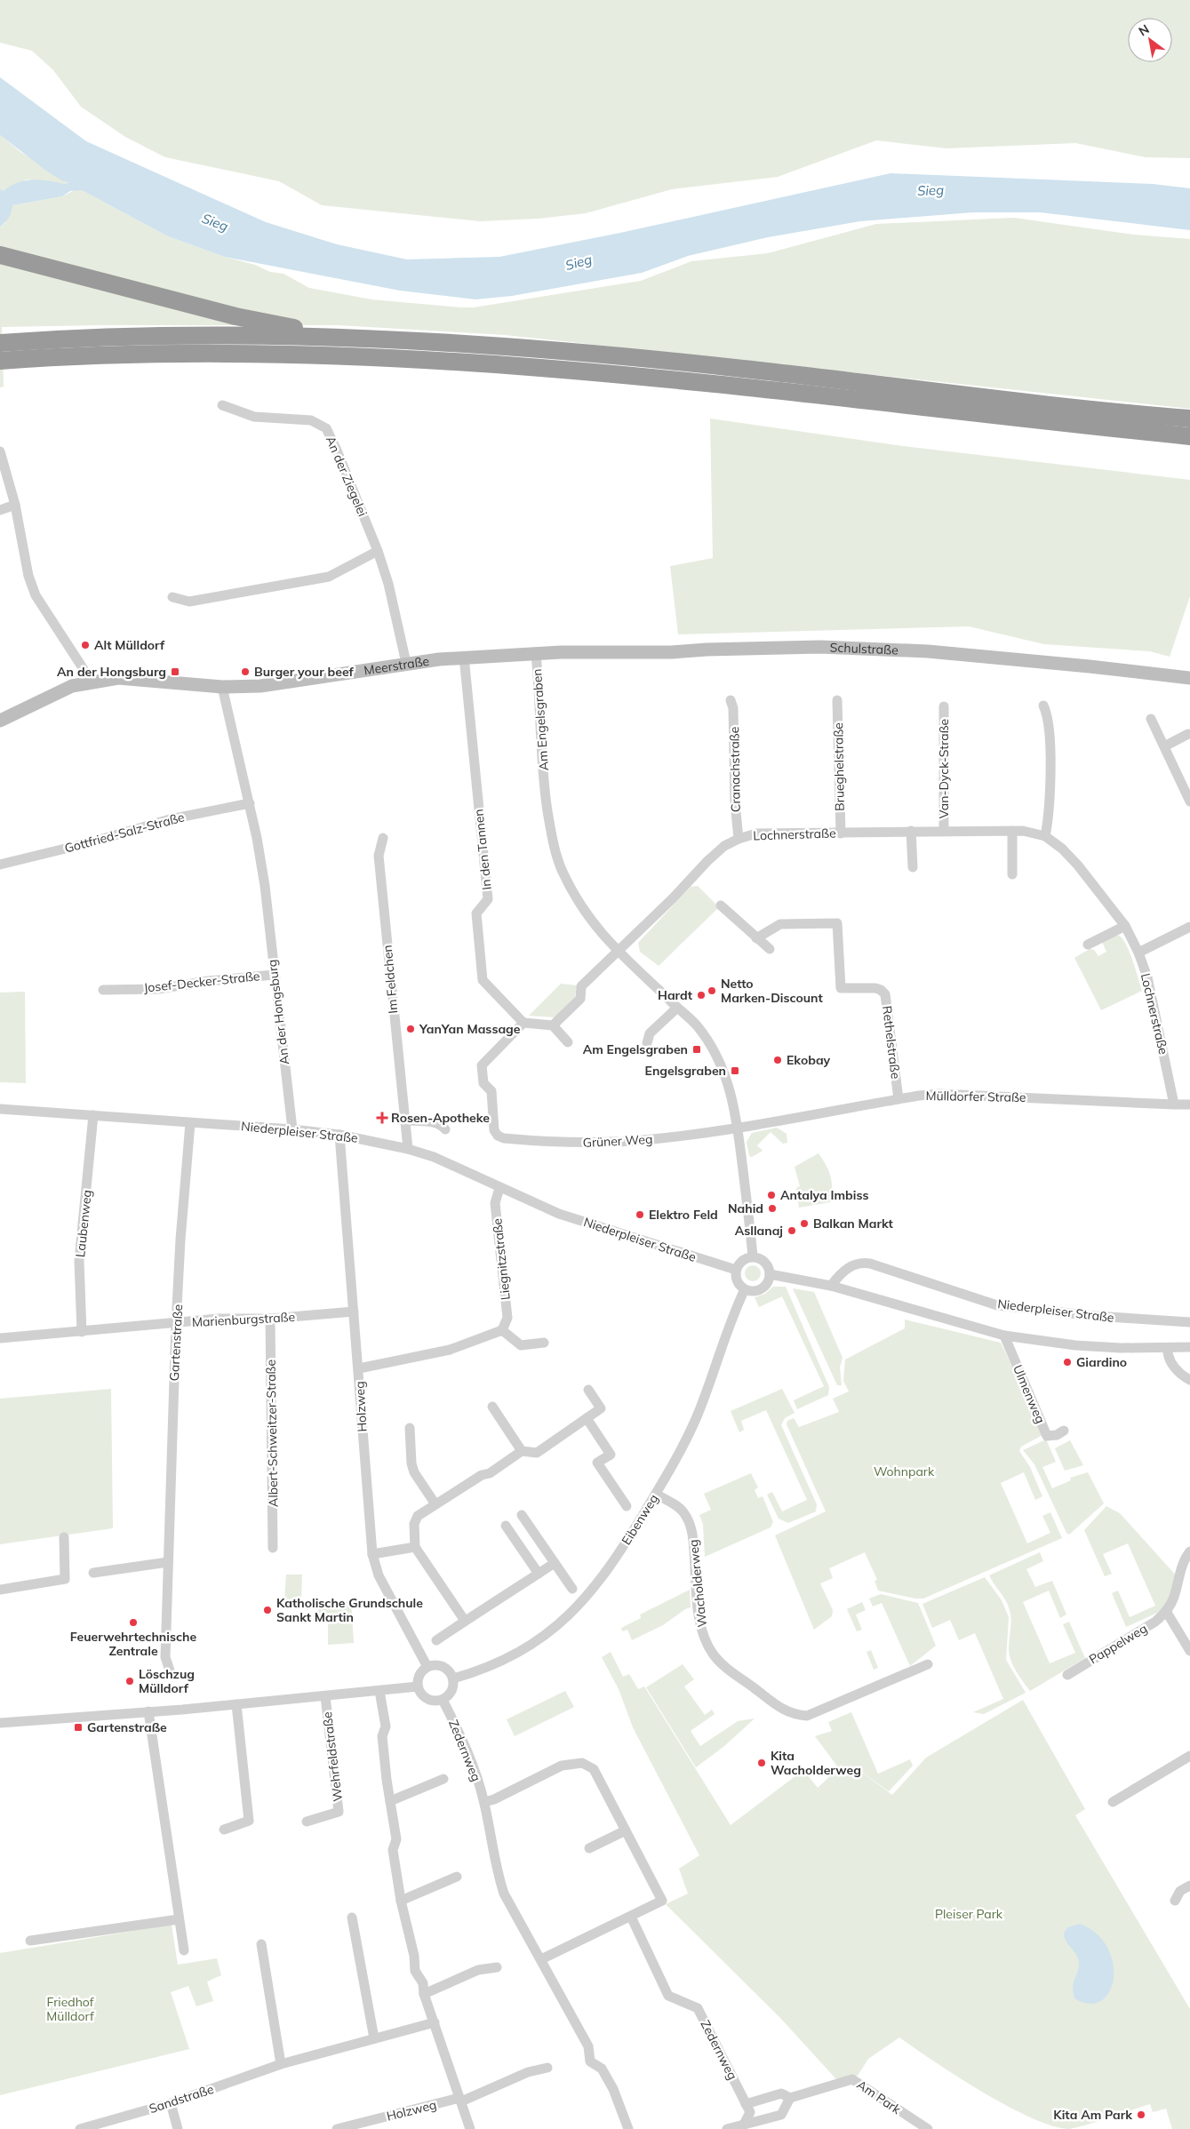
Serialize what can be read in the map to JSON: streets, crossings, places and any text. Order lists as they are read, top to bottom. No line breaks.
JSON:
{"streets":{"street":["An der Ziegelei","Schulstraße","Meerstraße","Am Engelsgraben","Brueghelstraße","Van-Dyck-Straße","Cranachstraße","Gottfried-Salz-Straße","Lochnerstraße","In den Tannen","Im Feldchen","Josef-Decker-Straße","An der Hongsburg","Rethelstraße","Mülldorfer Straße","Niederpleiser Straße","Grüner Weg","Laubenweg","Liegnitzstraße","Marienburgstraße","Gartenstraße","Ulmenweg","Holzweg","Albert-Schweitzer-Straße","Eibenweg","Wacholderweg","Pappelweg","Zedernweg","Wehrfeldstraße","Am Park","Sandstraße"]},"crossings":[["An der Ziegelei","Meerstraße"],["Schulstraße","Meerstraße"],["Schulstraße","Am Engelsgraben"],["Meerstraße","Am Engelsgraben"],["Meerstraße","In den Tannen"],["Meerstraße","An der Hongsburg"],["Am Engelsgraben","Lochnerstraße"],["Am Engelsgraben","Mülldorfer Straße"],["Am Engelsgraben","Niederpleiser Straße"],["Am Engelsgraben","Grüner Weg"],["Am Engelsgraben","Eibenweg"],["Brueghelstraße","Lochnerstraße"],["Van-Dyck-Straße","Lochnerstraße"],["Cranachstraße","Lochnerstraße"],["Gottfried-Salz-Straße","An der Hongsburg"],["Lochnerstraße","Mülldorfer Straße"],["In den Tannen","Grüner Weg"],["Im Feldchen","Niederpleiser Straße"],["Josef-Decker-Straße","An der Hongsburg"],["An der Hongsburg","Niederpleiser Straße"],["Rethelstraße","Mülldorfer Straße"],["Mülldorfer Straße","Grüner Weg"],["Niederpleiser Straße","Laubenweg"],["Niederpleiser Straße","Liegnitzstraße"],["Niederpleiser Straße","Gartenstraße"],["Niederpleiser Straße","Holzweg"],["Niederpleiser Straße","Eibenweg"],["Laubenweg","Marienburgstraße"],["Marienburgstraße","Gartenstraße"],["Marienburgstraße","Holzweg"],["Marienburgstraße","Albert-Schweitzer-Straße"],["Holzweg","Eibenweg"],["Holzweg","Zedernweg"],["Holzweg","Wehrfeldstraße"],["Eibenweg","Wacholderweg"],["Eibenweg","Zedernweg"],["Eibenweg","Wehrfeldstraße"],["Zedernweg","Wehrfeldstraße"]],"water":["Sieg"],"parks":["Wohnpark","Pleiser Park","Friedhof Mülldorf"],"places":{"other":["Alt Mülldorf","Burger your beef","Netto Marken-Discount","Hardt","YanYan Massage","Ekobay","Antalya Imbiss","Nahid","Elektro Feld","Balkan Markt","Asllanaj","Giardino","Katholische Grundschule Sankt Martin","Feuerwehrtechnische Zentrale","Löschzug Mülldorf","Kita Wacholderweg","Kita Am Park"],"transit":["An der Hongsburg","Am Engelsgraben","Engelsgraben","Gartenstraße"],"health":["Rosen-Apotheke"]},"north":"top left"}
